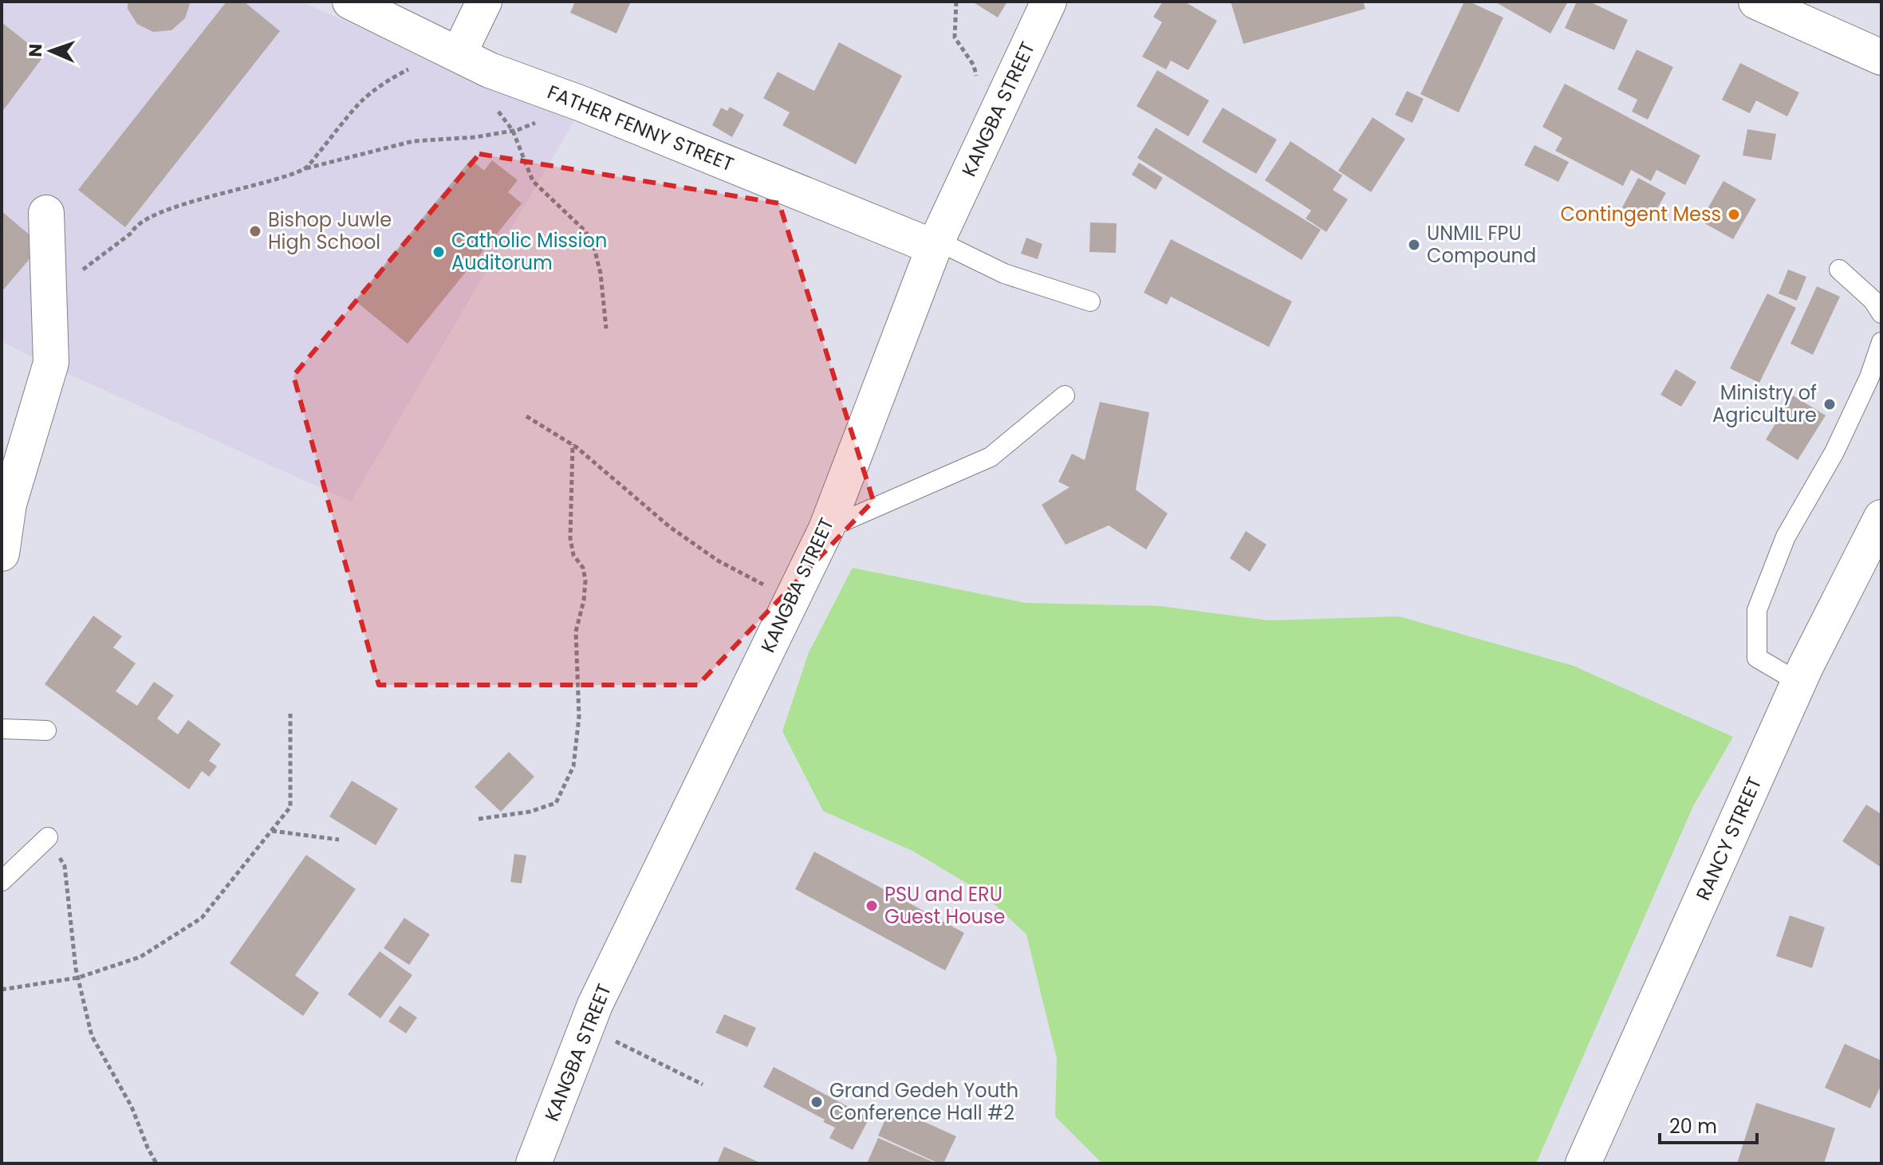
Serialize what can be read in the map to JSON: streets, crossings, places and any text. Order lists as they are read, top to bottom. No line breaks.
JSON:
{"streets":{"street":["KANGBA STREET","FATHER FENNY STREET","RANCY STREET"]},"crossings":[["KANGBA STREET","FATHER FENNY STREET"]],"places":["Contingent Mess","Bishop Juwle High School","UNMIL FPU Compound","Catholic Mission Auditorum","Ministry of Agriculture","PSU and ERU Guest House","Grand Gedeh Youth Conference Hall #2"],"scale_bar":"20 m","north":"left"}
